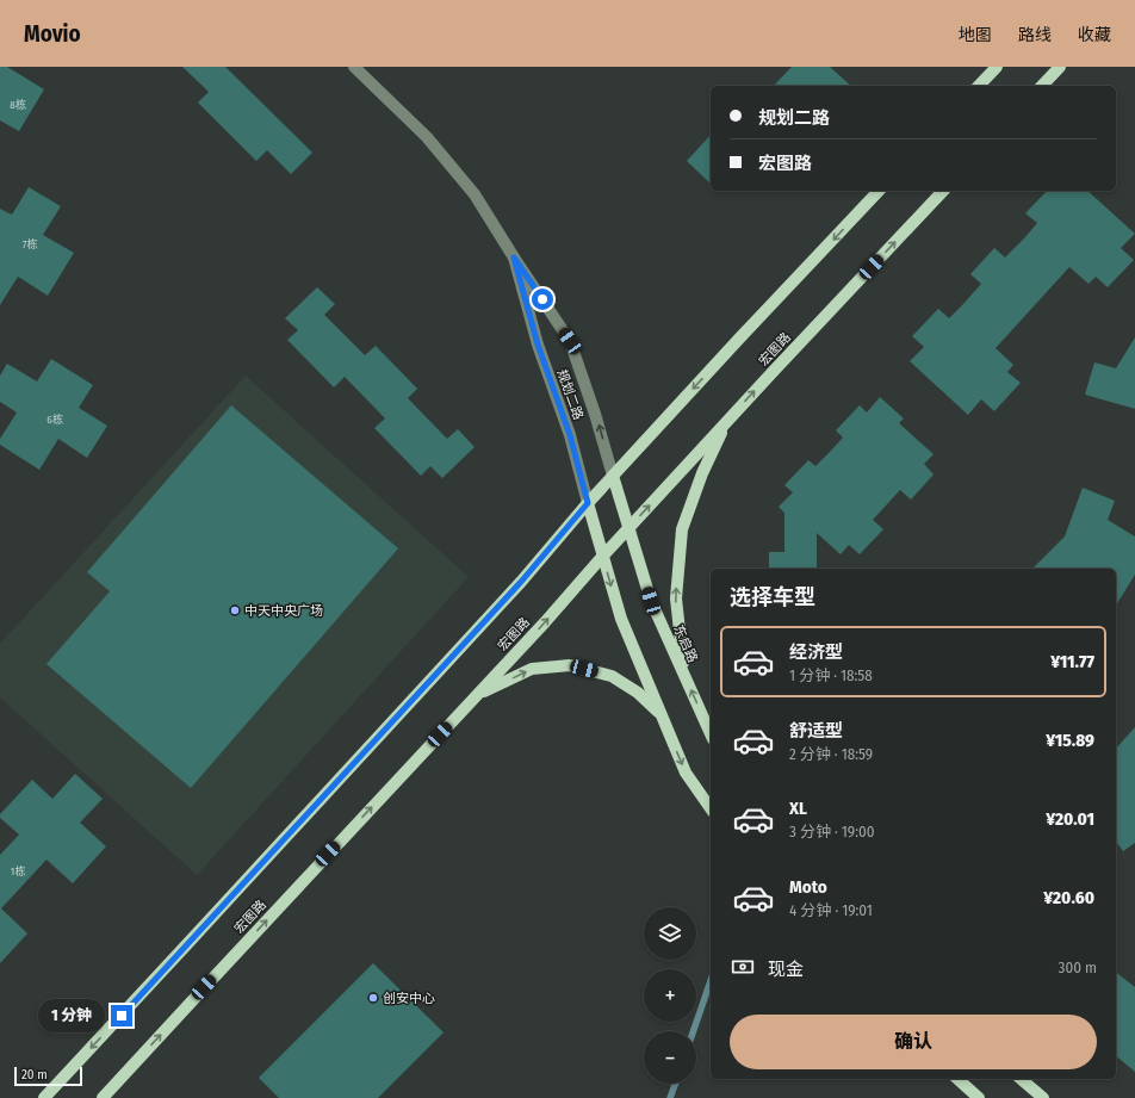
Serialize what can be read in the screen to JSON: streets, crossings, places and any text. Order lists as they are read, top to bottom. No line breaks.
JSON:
{"streets":{"main road":["宏图路","规划二路","东启路"]},"crossings":[["宏图路","规划二路"],["宏图路","东启路"],["规划二路","东启路"]],"places":["中天中央广场","创安中心"],"house_numbers":["8栋","7栋","6栋","1栋"],"scale_bar":"20 m","page":{"header":"Movio","nav":["地图","路线","收藏"],"banner":["规划二路","宏图路"],"heading":"选择车型","list":[{"name":"经济型","note":"1 分钟 · 18:58","value":"¥11.77"},{"name":"舒适型","note":"2 分钟 · 18:59","value":"¥15.89"},{"name":"XL","note":"3 分钟 · 19:00","value":"¥20.01"},{"name":"Moto","note":"4 分钟 · 19:01","value":"¥20.60"}],"map_buttons":["+","−"],"pay":["现金","300 m"],"bubble":"1 分钟","buttons":"确认","scale":"20 m"}}
